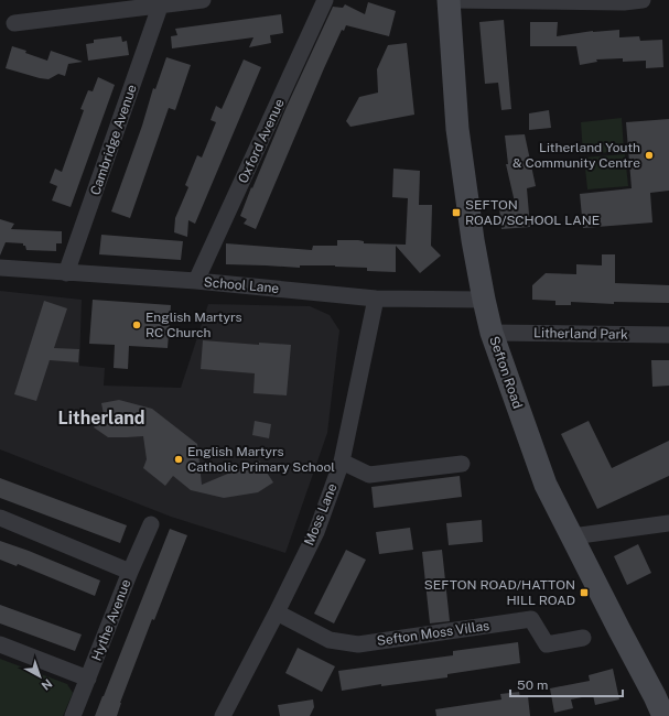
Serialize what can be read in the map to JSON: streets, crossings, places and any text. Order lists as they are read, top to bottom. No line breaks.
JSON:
{"streets":{"main road":["Sefton Road"],"street":["Cambridge Avenue","Oxford Avenue","School Lane","Litherland Park","Moss Lane","Hythe Avenue","Sefton Moss Villas"]},"crossings":[["Cambridge Avenue","School Lane"],["Oxford Avenue","School Lane"],["School Lane","Sefton Road"],["School Lane","Moss Lane"],["Litherland Park","Sefton Road"],["Moss Lane","Sefton Moss Villas"]],"districts":["Litherland"],"places":{"other":["Litherland Youth & Community Centre","English Martyrs RC Church","English Martyrs Catholic Primary School"],"transit":["SEFTON ROAD/SCHOOL LANE","SEFTON ROAD/HATTON HILL ROAD"]},"scale_bar":"50 m","north":"bottom right"}
